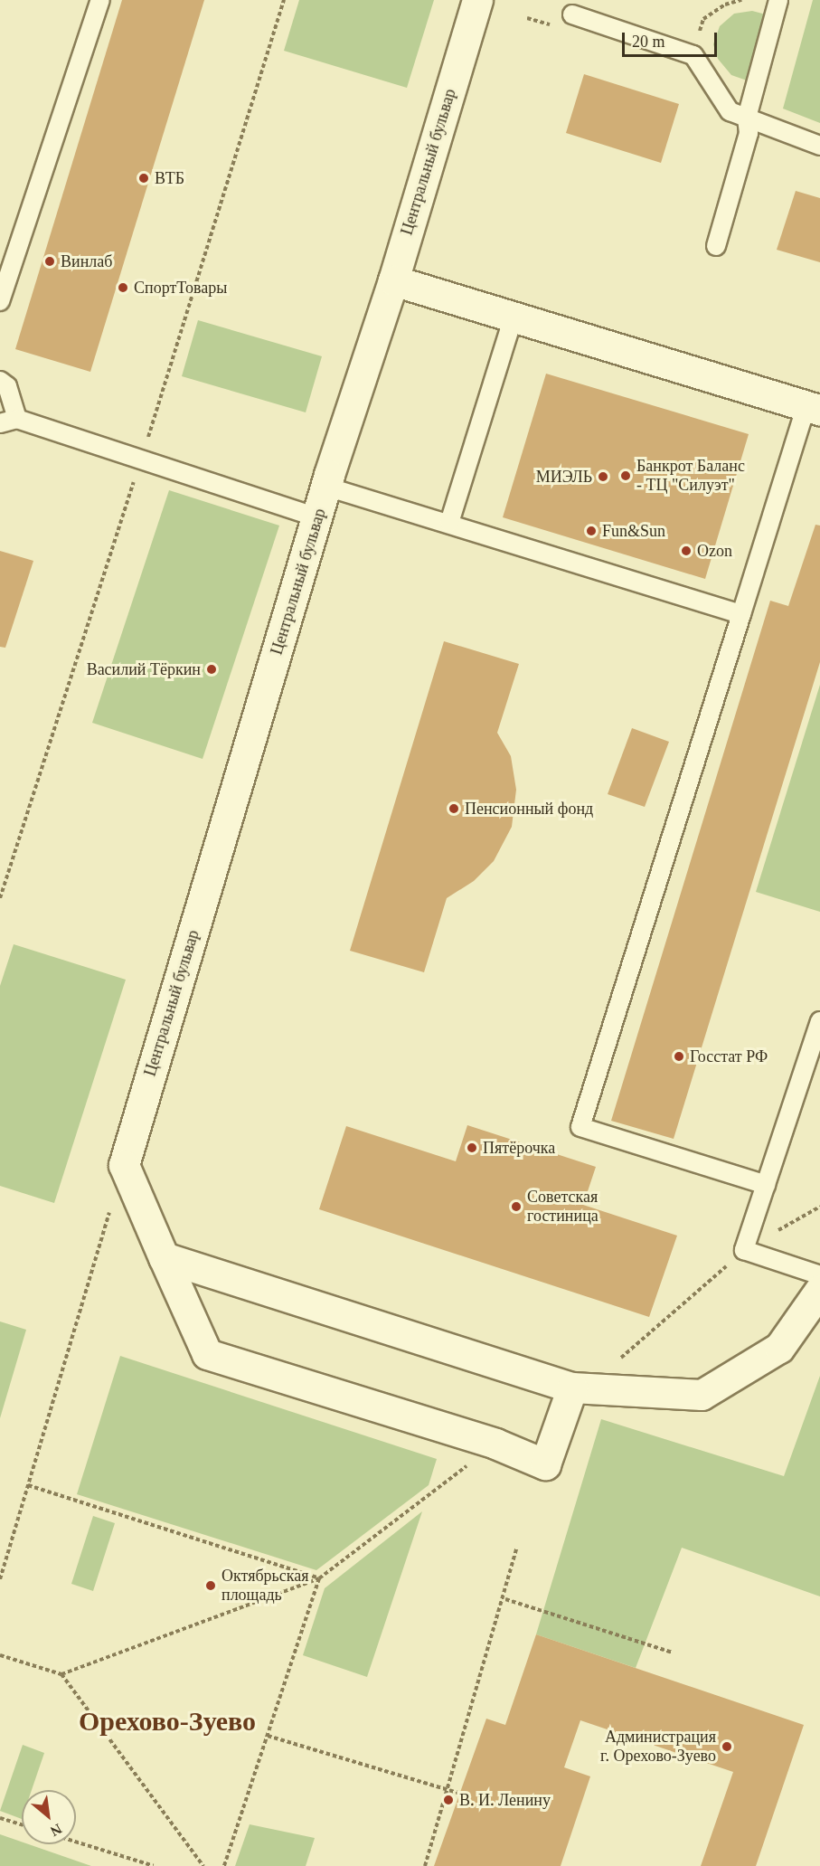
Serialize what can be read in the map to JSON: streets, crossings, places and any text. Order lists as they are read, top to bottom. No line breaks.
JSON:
{"streets":{"street":["Центральный бульвар"]},"districts":["Орехово-Зуево"],"places":["ВТБ","Винлаб","СпортТовары","Банкрот Баланс - ТЦ \"Силуэт\"","МИЭЛЬ","Fun&Sun","Ozon","Василий Тёркин","Пенсионный фонд","Госстат РФ","Пятёрочка","Советская гостиница","Октябрьская площадь","Администрация г. Орехово-Зуево","В. И. Ленину"],"scale_bar":"20 m","north":"bottom right"}
